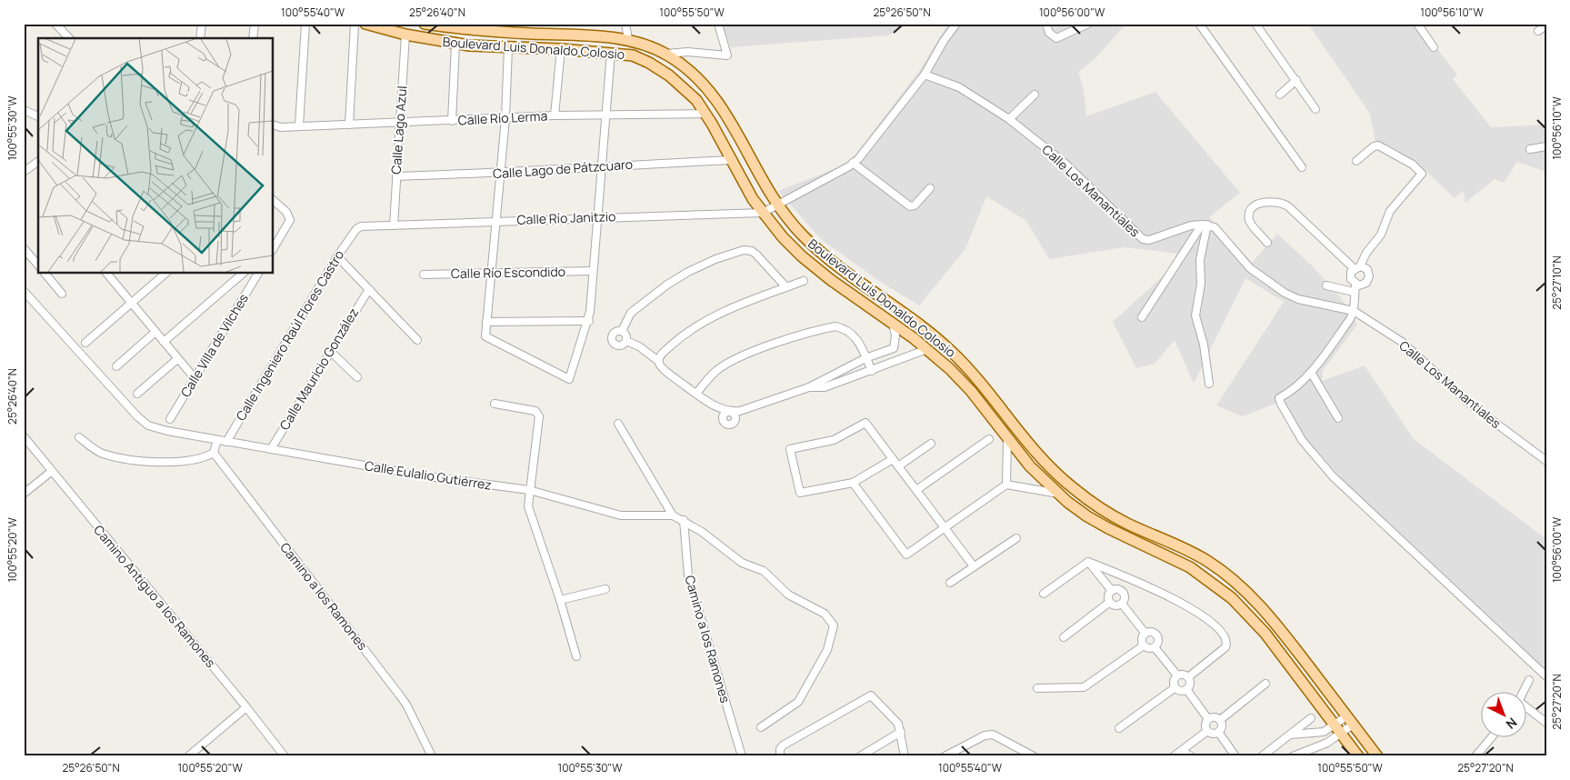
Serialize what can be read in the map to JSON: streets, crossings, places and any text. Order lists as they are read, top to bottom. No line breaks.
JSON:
{"streets":{"main road":["Boulevard Luis Donaldo Colosio"],"street":["Calle Río Lerma","Calle Lago Azul","Calle Lago de Pátzcuaro","Calle Los Manantiales","Calle Río Janitzio","Calle Río Escondido","Calle Ingeniero Raúl Flores Castro","Calle Villa de Vilches","Calle Mauricio González","Calle Eulalio Gutiérrez","Camino Antiguo a los Ramones","Camino a los Ramones"]},"crossings":[["Boulevard Luis Donaldo Colosio","Calle Río Lerma"],["Boulevard Luis Donaldo Colosio","Calle Lago Azul"],["Boulevard Luis Donaldo Colosio","Calle Lago de Pátzcuaro"],["Boulevard Luis Donaldo Colosio","Calle Río Janitzio"],["Calle Río Lerma","Calle Lago Azul"],["Calle Lago Azul","Calle Lago de Pátzcuaro"],["Calle Lago Azul","Calle Río Janitzio"],["Calle Río Janitzio","Calle Ingeniero Raúl Flores Castro"],["Calle Mauricio González","Calle Eulalio Gutiérrez"]],"north":"bottom right","coordinates":["100°55'40\"W","25°26'40\"N","100°55'50\"W","25°26'50\"N","100°56'00\"W","100°56'10\"W","100°55'30\"W","25°27'10\"N","100°55'20\"W","25°27'20\"N"]}
